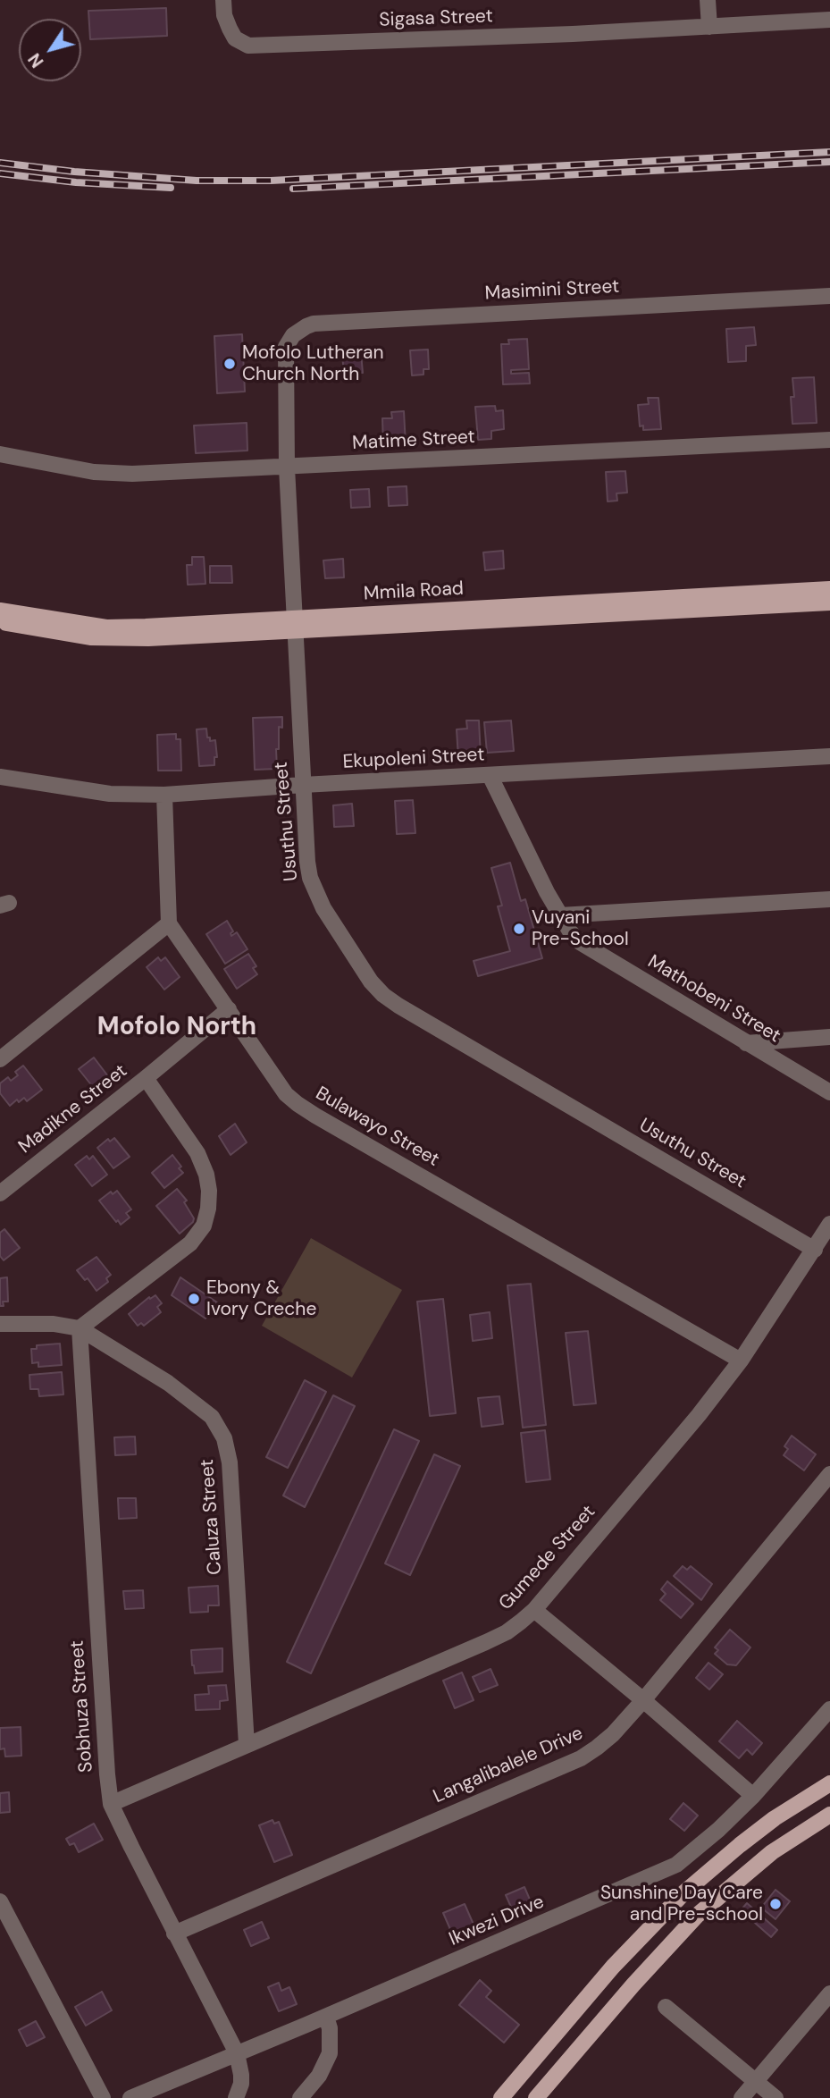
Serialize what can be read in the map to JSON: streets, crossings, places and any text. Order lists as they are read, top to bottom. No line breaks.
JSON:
{"streets":{"main road":["Mmila Road"],"street":["Sigasa Street","Masimini Street","Matime Street","Ekupoleni Street","Usuthu Street","Mathobeni Street","Madikne Street","Bulawayo Street","Caluza Street","Gumede Street","Sobhuza Street","Langalibalele Drive","Ikwezi Drive"]},"crossings":[["Masimini Street","Usuthu Street"],["Matime Street","Usuthu Street"],["Mmila Road","Usuthu Street"],["Ekupoleni Street","Usuthu Street"],["Ekupoleni Street","Mathobeni Street"],["Usuthu Street","Gumede Street"],["Madikne Street","Bulawayo Street"],["Bulawayo Street","Gumede Street"],["Caluza Street","Gumede Street"],["Caluza Street","Sobhuza Street"],["Gumede Street","Sobhuza Street"],["Sobhuza Street","Langalibalele Drive"],["Sobhuza Street","Ikwezi Drive"]],"districts":["Mofolo North"],"places":["Mofolo Lutheran Church North","Vuyani Pre-School","Ebony & Ivory Creche","Sunshine Day Care and Pre-school"],"north":"bottom left"}
